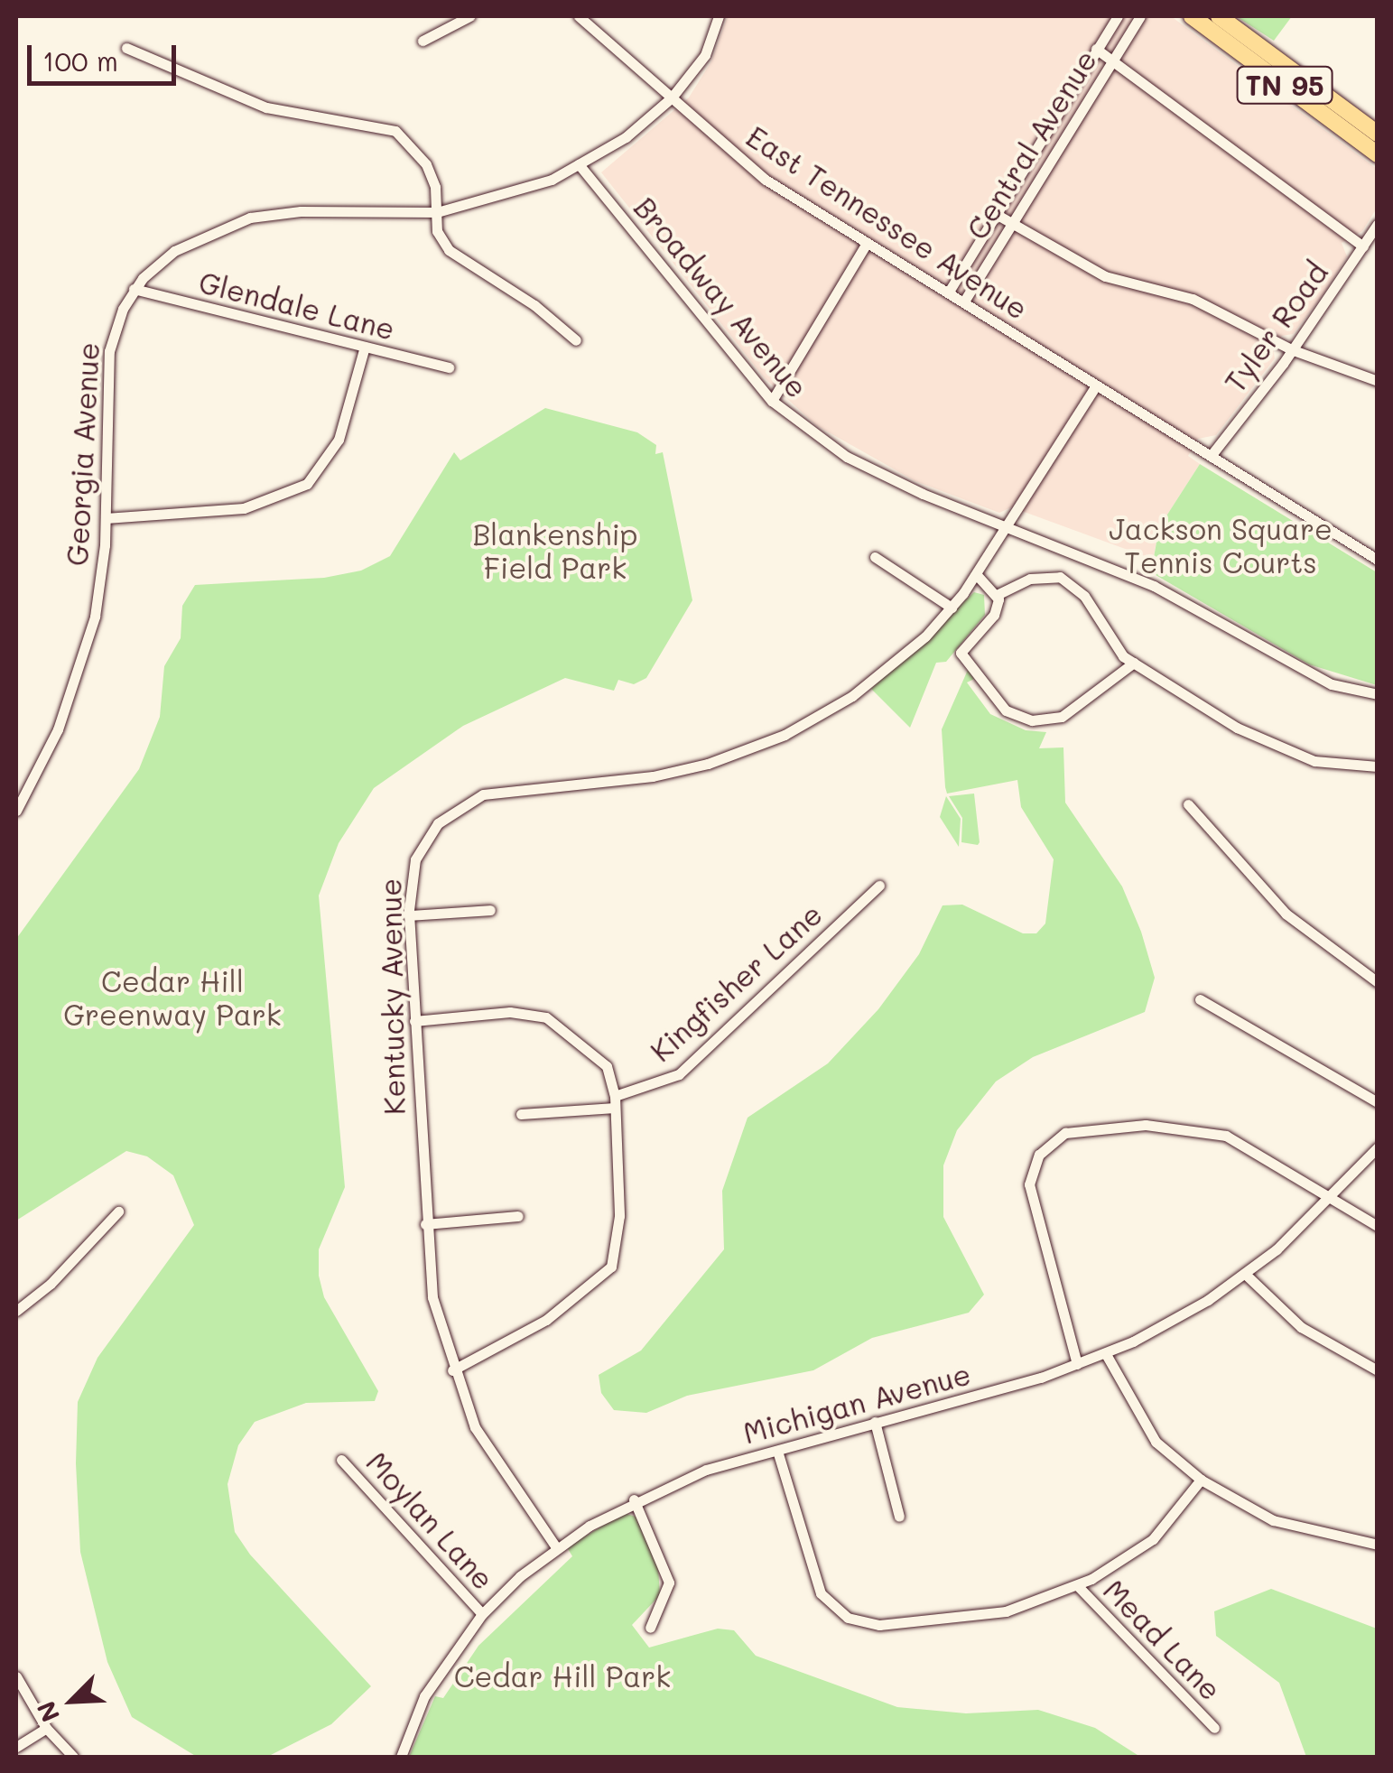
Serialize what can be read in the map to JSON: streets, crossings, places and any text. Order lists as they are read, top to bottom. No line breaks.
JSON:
{"streets":{"highway":["TN 95"],"street":["Central Avenue","East Tennessee Avenue","Broadway Avenue","Glendale Lane","Tyler Road","Georgia Avenue","Kingfisher Lane","Kentucky Avenue","Michigan Avenue","Moylan Lane","Mead Lane"]},"crossings":[["Central Avenue","East Tennessee Avenue"],["East Tennessee Avenue","Tyler Road"],["East Tennessee Avenue","Georgia Avenue"],["East Tennessee Avenue","Kentucky Avenue"],["Broadway Avenue","Georgia Avenue"],["Broadway Avenue","Kentucky Avenue"],["Glendale Lane","Georgia Avenue"],["Kentucky Avenue","Michigan Avenue"],["Michigan Avenue","Moylan Lane"]],"parks":["Jackson Square Tennis Courts","Blankenship Field Park","Cedar Hill Greenway Park","Cedar Hill Park"],"scale_bar":"100 m","north":"bottom left"}
